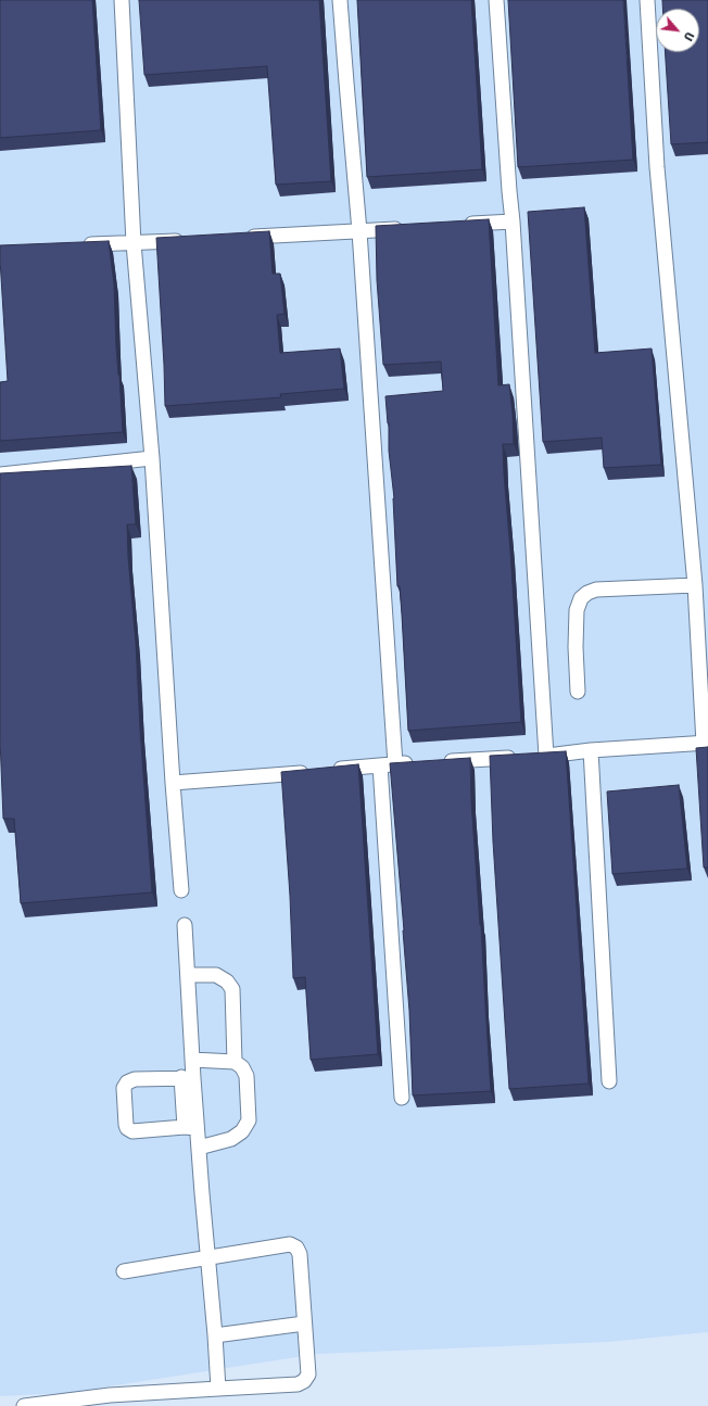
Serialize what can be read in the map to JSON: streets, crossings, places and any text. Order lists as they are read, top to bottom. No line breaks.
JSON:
{"north":"bottom right"}
